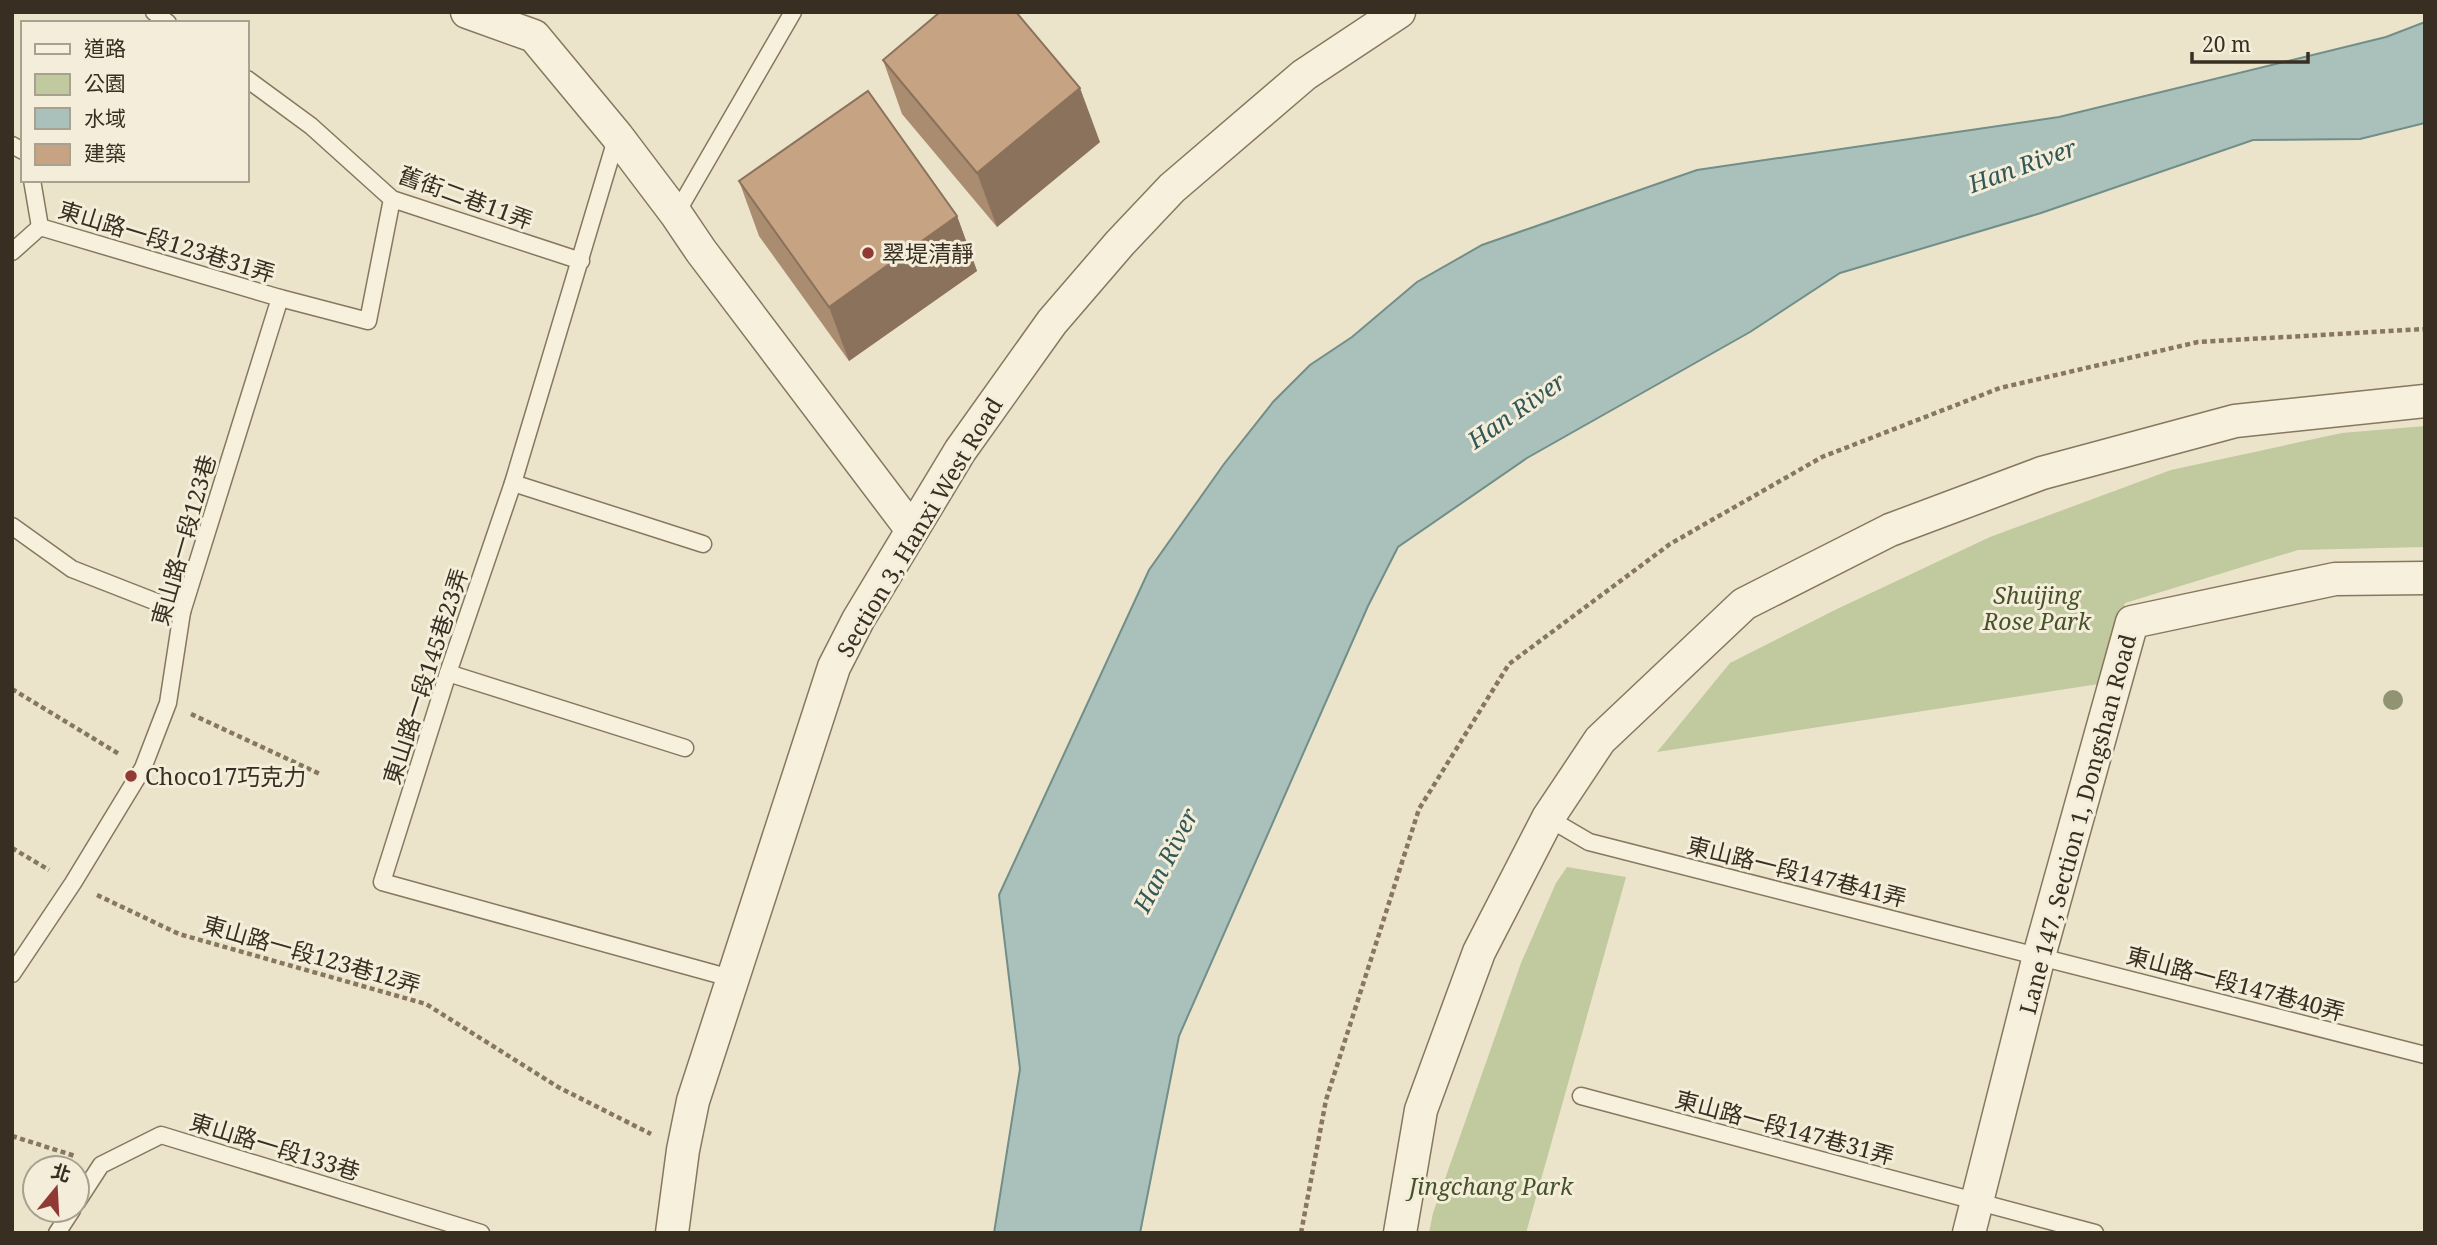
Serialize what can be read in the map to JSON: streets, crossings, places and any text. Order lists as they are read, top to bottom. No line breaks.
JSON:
{"streets":{"street":["Section 3, Hanxi West Road","Lane 147, Section 1, Dongshan Road"],"lane":["舊街二巷11弄","東山路一段123巷31弄","東山路一段123巷","東山路一段145巷23弄","東山路一段147巷41弄","東山路一段147巷40弄","東山路一段147巷31弄","東山路一段133巷"],"path":["東山路一段123巷12弄"]},"crossings":[["舊街二巷11弄","東山路一段145巷23弄"],["東山路一段123巷31弄","東山路一段123巷"],["Section 3, Hanxi West Road","東山路一段145巷23弄"],["Section 3, Hanxi West Road","東山路一段123巷12弄"],["東山路一段123巷","東山路一段123巷12弄"],["Lane 147, Section 1, Dongshan Road","東山路一段147巷41弄"],["Lane 147, Section 1, Dongshan Road","東山路一段147巷40弄"],["Lane 147, Section 1, Dongshan Road","東山路一段147巷31弄"],["東山路一段147巷41弄","東山路一段147巷40弄"]],"water":["Han River"],"parks":["Shuijing Rose Park","Jingchang Park"],"places":["翠堤清靜","Choco17巧克力"],"legend":["道路","公園","水域","建築"],"scale_bar":"20 m","north":"top"}
